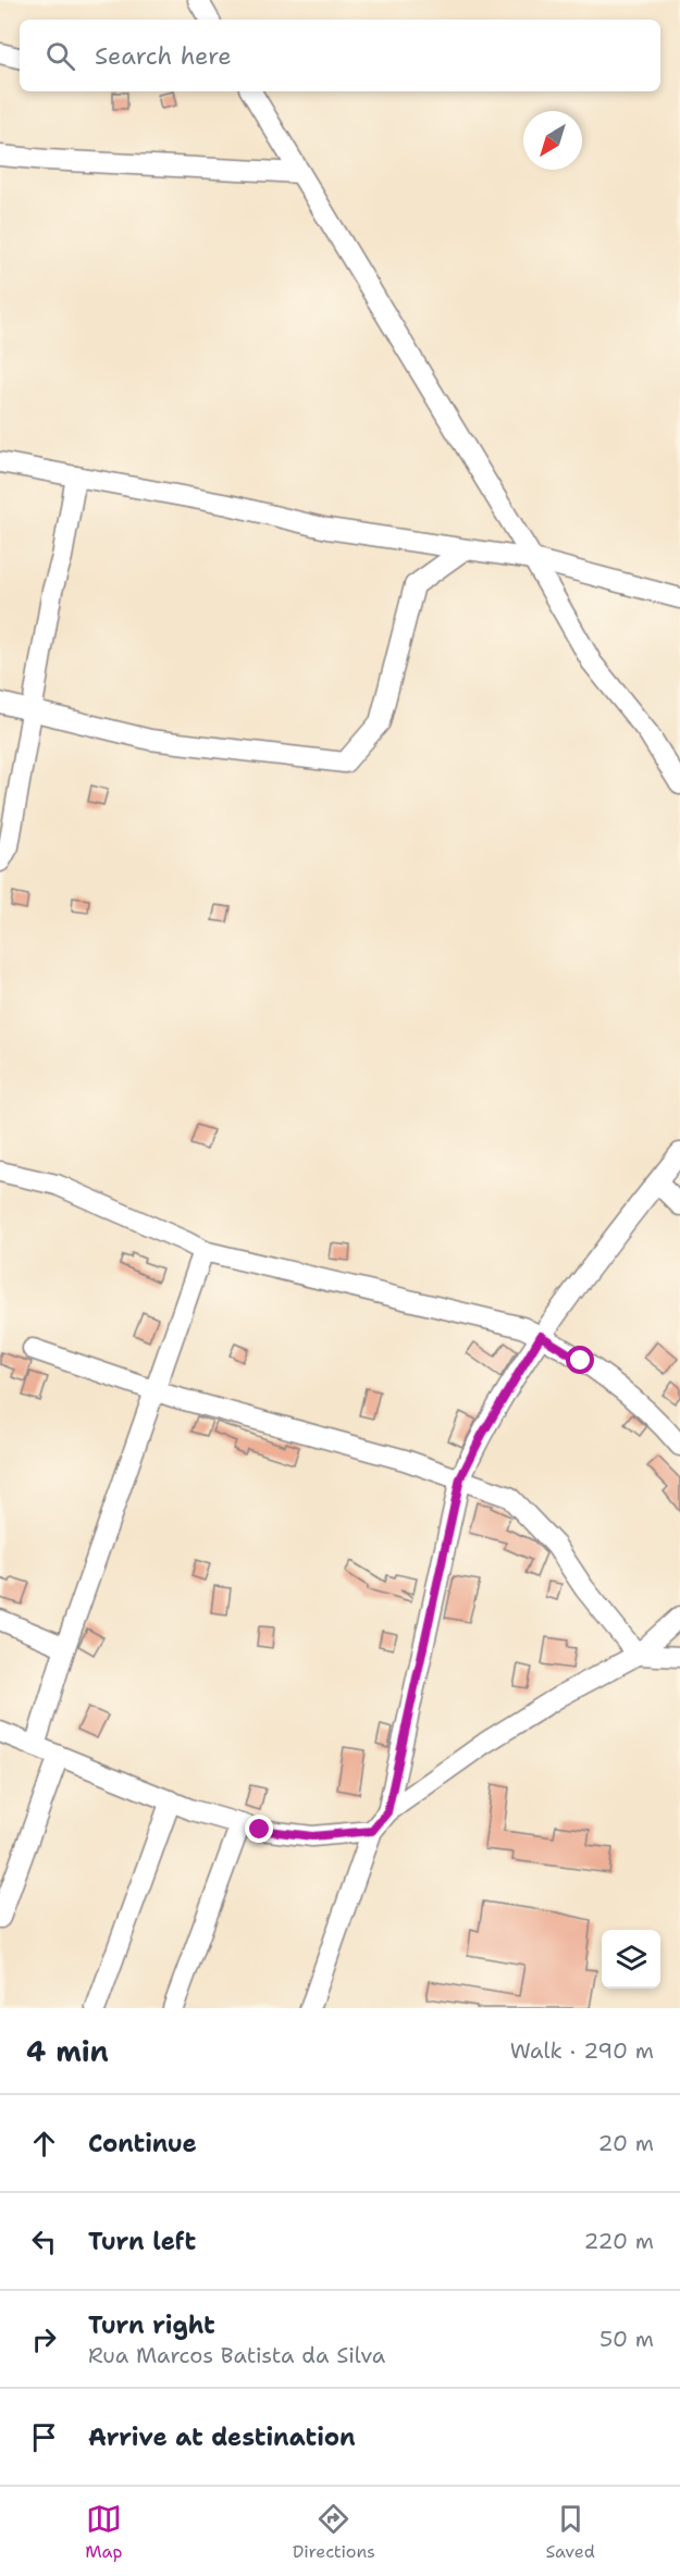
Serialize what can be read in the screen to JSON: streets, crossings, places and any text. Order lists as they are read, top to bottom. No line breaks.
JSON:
{"north":"bottom left","page":{"search":"Search here","heading":["4 min","Walk · 290 m"],"list":[["Continue","20 m"],["Turn left","220 m"],["Turn right","Rua Marcos Batista da Silva","50 m"],"Arrive at destination"],"nav":["Map","Directions","Saved"]}}
